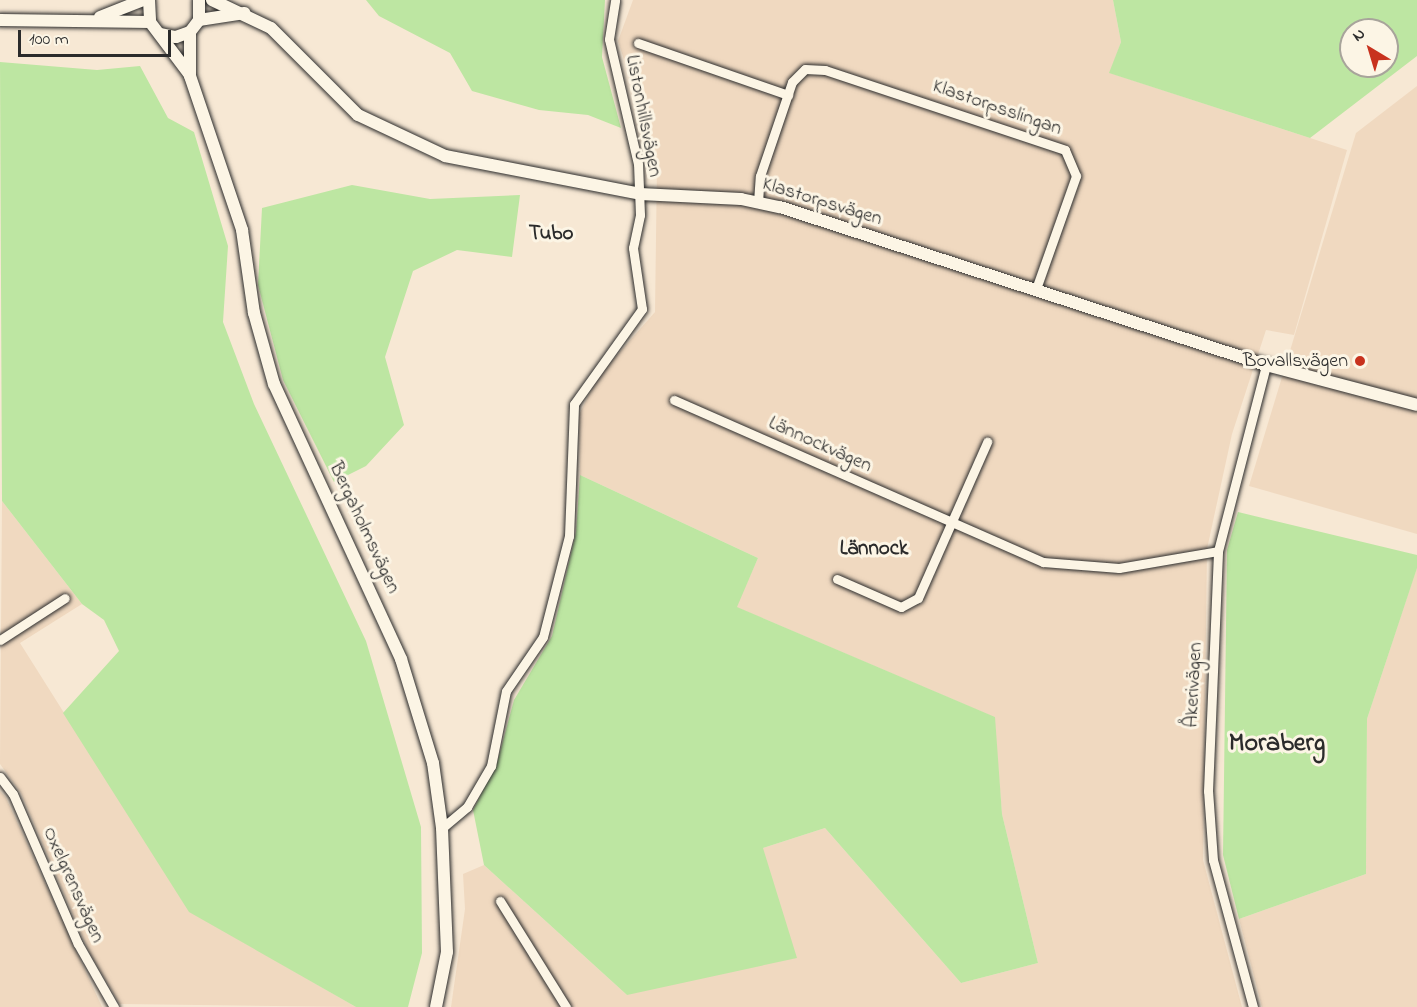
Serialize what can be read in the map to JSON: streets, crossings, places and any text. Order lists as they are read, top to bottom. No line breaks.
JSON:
{"streets":{"street":["Klastorpsslingan","Listonhillsvägen","Klastorpsvägen","Lännockvägen","Bergaholmsvägen","Åkerivägen","Oxelgrensvägen"]},"crossings":[["Klastorpsslingan","Klastorpsvägen"],["Listonhillsvägen","Klastorpsvägen"],["Listonhillsvägen","Bergaholmsvägen"],["Klastorpsvägen","Åkerivägen"],["Lännockvägen","Åkerivägen"]],"districts":["Tubo","Lännock","Moraberg"],"places":["Bovallsvägen"],"scale_bar":"100 m","north":"top left"}
